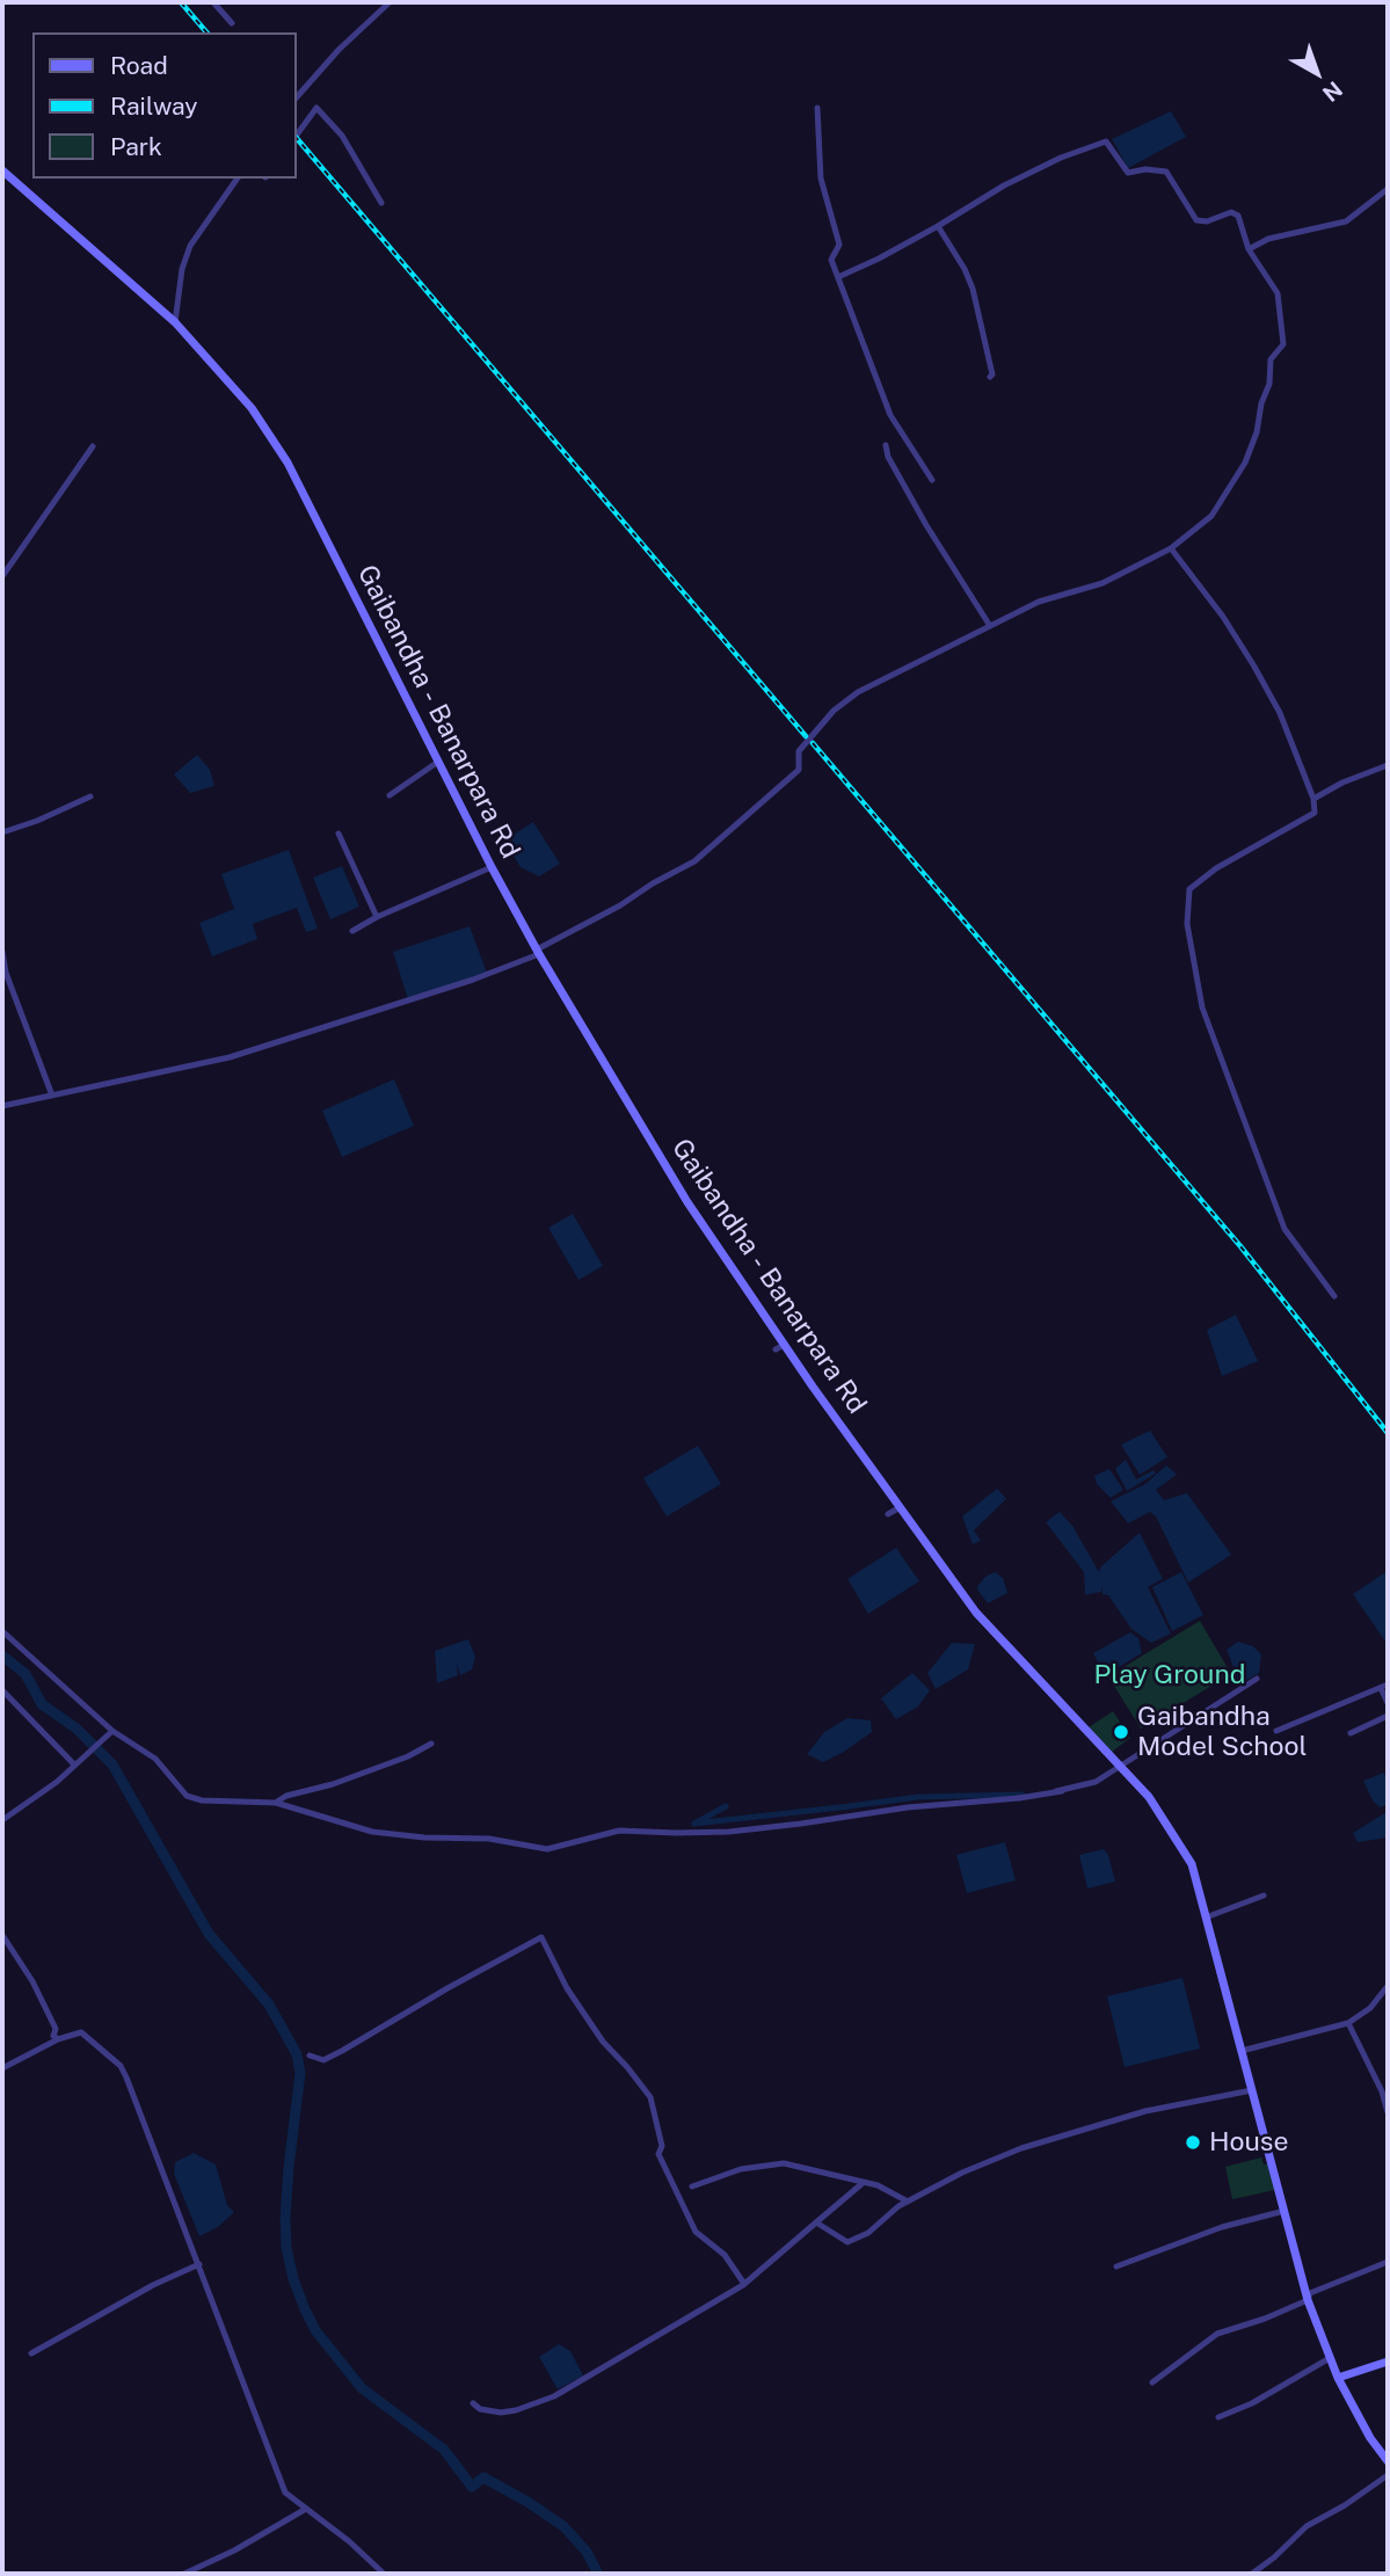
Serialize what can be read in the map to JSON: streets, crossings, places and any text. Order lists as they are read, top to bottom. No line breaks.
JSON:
{"streets":{"main road":["Gaibandha - Banarpara Rd"]},"parks":["Play Ground"],"places":["Gaibandha Model School","House"],"legend":["Road","Railway","Park"],"north":"bottom right"}
